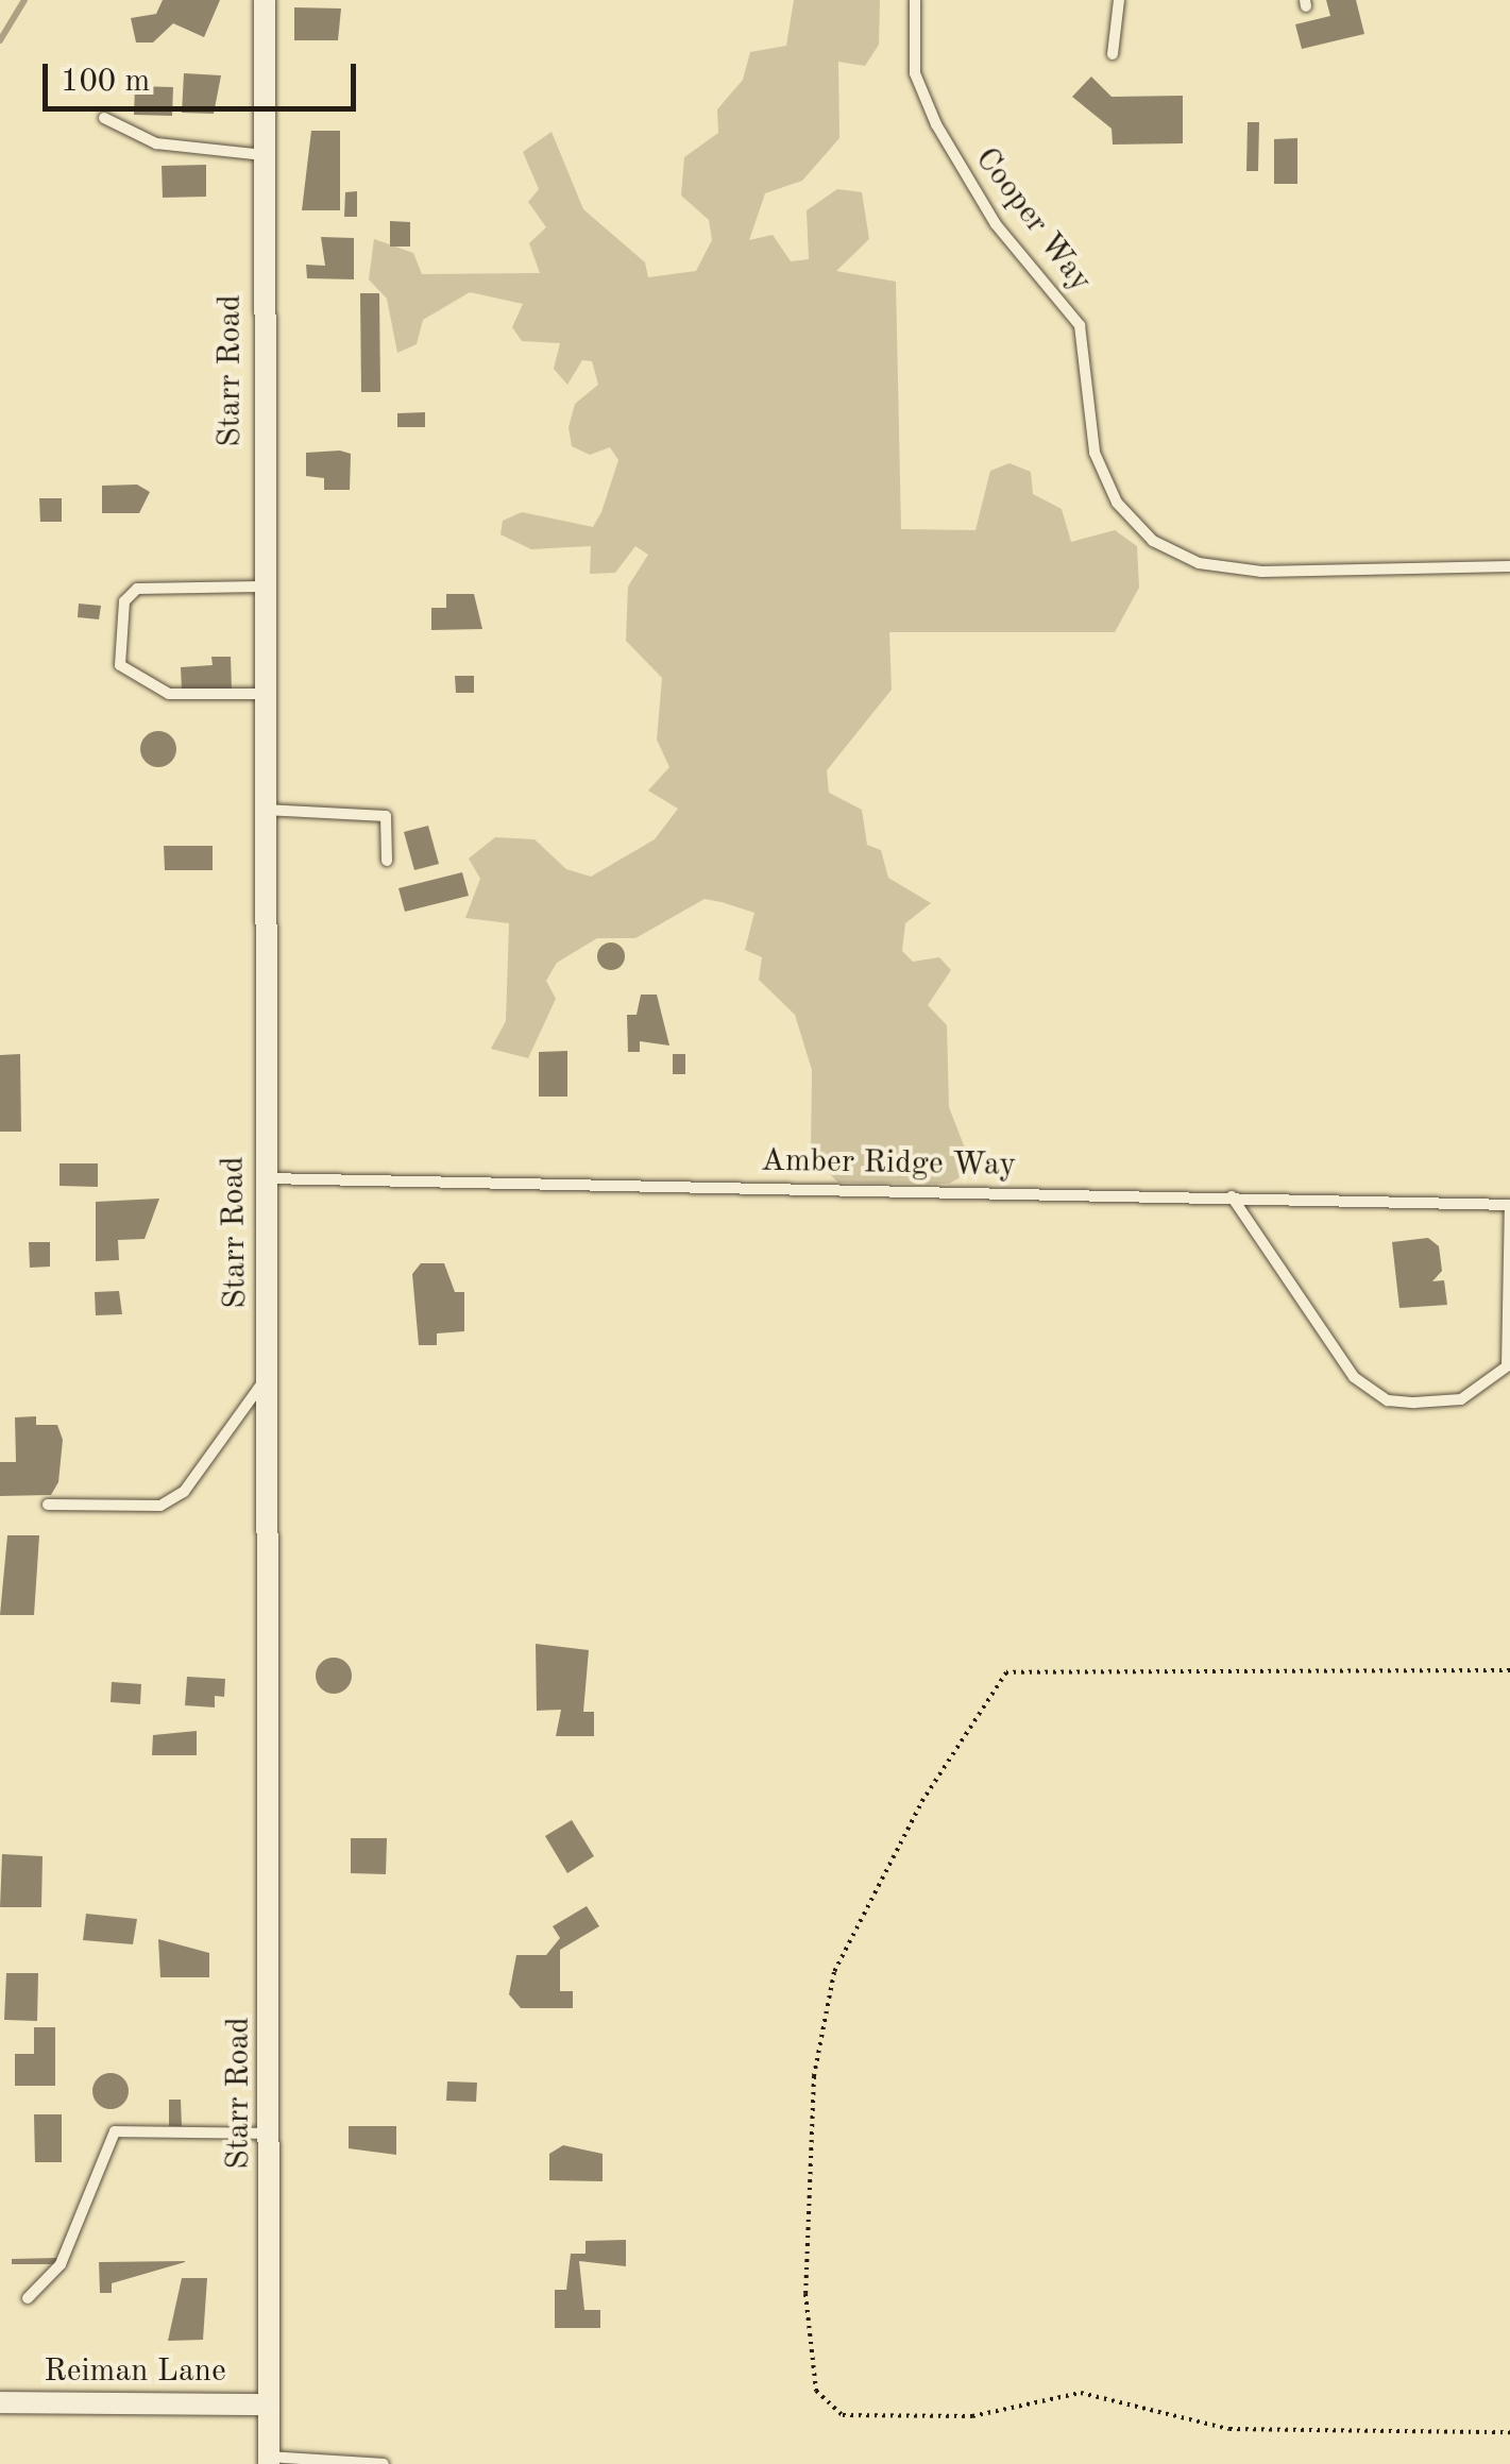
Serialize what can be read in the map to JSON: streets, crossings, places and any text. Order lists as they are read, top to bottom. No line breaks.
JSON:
{"streets":{"street":["Starr Road","Reiman Lane"],"lane":["Cooper Way","Amber Ridge Way"]},"crossings":[["Starr Road","Amber Ridge Way"],["Starr Road","Reiman Lane"]],"scale_bar":"100 m"}
